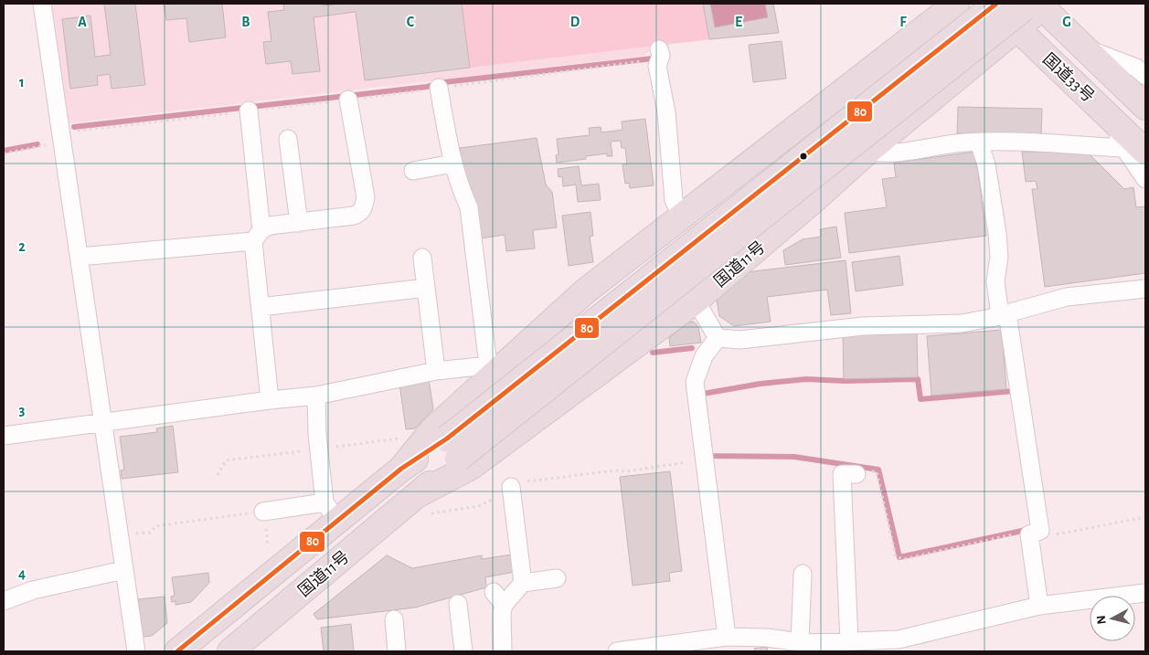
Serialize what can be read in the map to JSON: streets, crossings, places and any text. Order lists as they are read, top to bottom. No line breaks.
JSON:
{"streets":{"highway":["国道33号","国道11号"]},"crossings":[["国道33号","国道11号"]],"lines":["transit line 80"],"north":"left","grid":{"columns":["A","B","C","D","E","F","G"],"rows":["1","2","3","4"]}}
